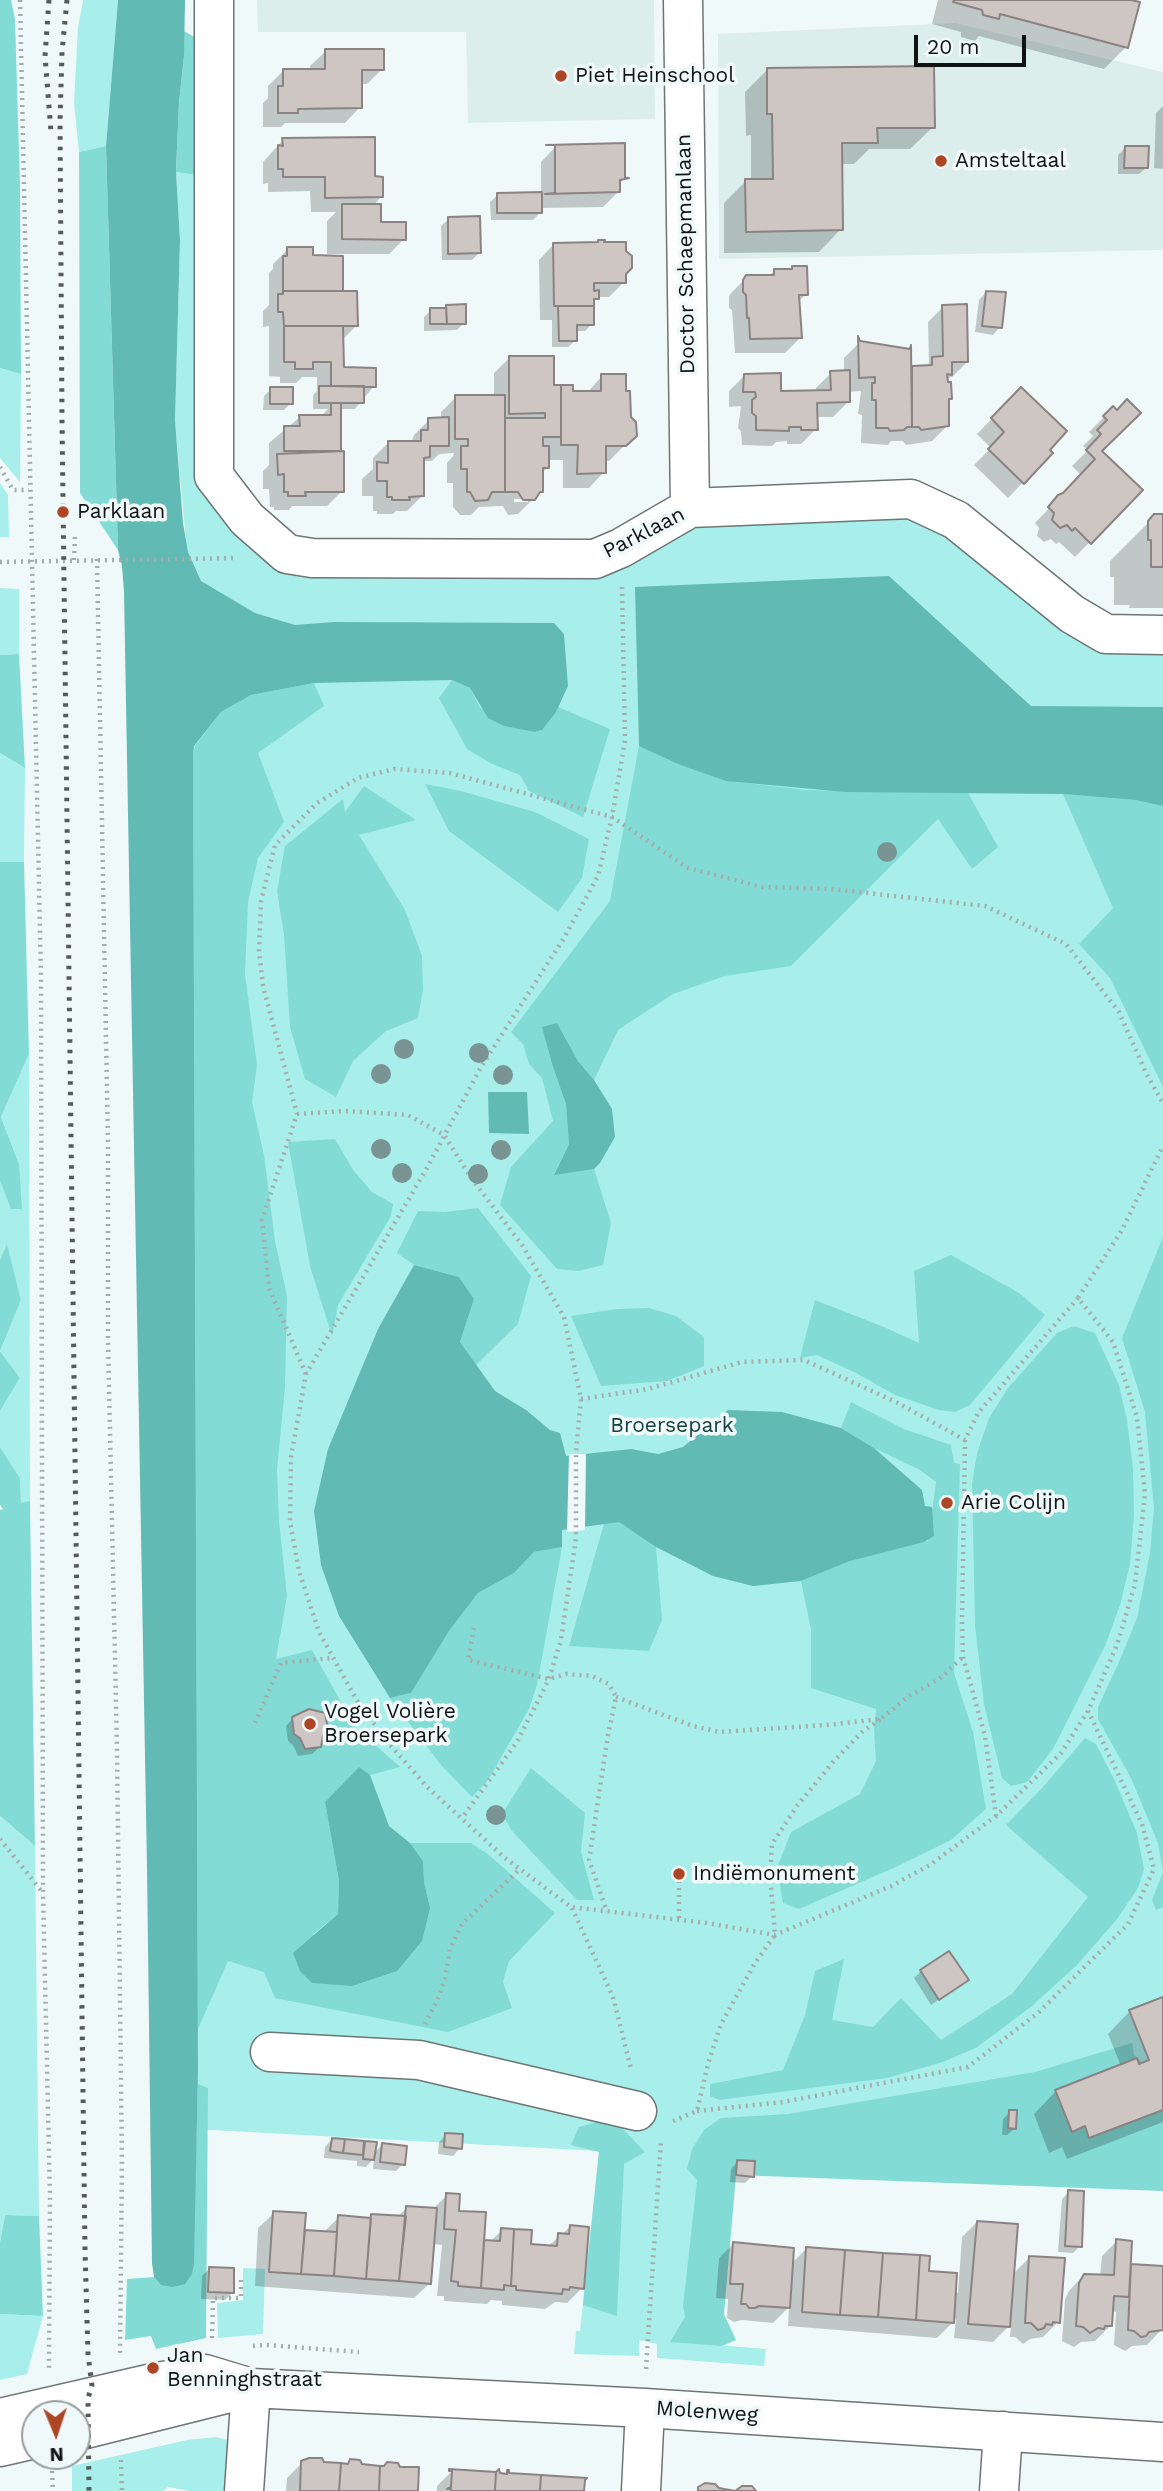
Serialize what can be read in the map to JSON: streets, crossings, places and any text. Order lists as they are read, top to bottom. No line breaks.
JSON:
{"streets":{"street":["Doctor Schaepmanlaan","Parklaan","Molenweg"]},"crossings":[["Doctor Schaepmanlaan","Parklaan"]],"parks":["Broersepark"],"places":["Piet Heinschool","Amsteltaal","Parklaan","Arie Colijn","Vogel Volière Broersepark","Indiëmonument","Jan Benninghstraat"],"scale_bar":"20 m","north":"bottom"}
